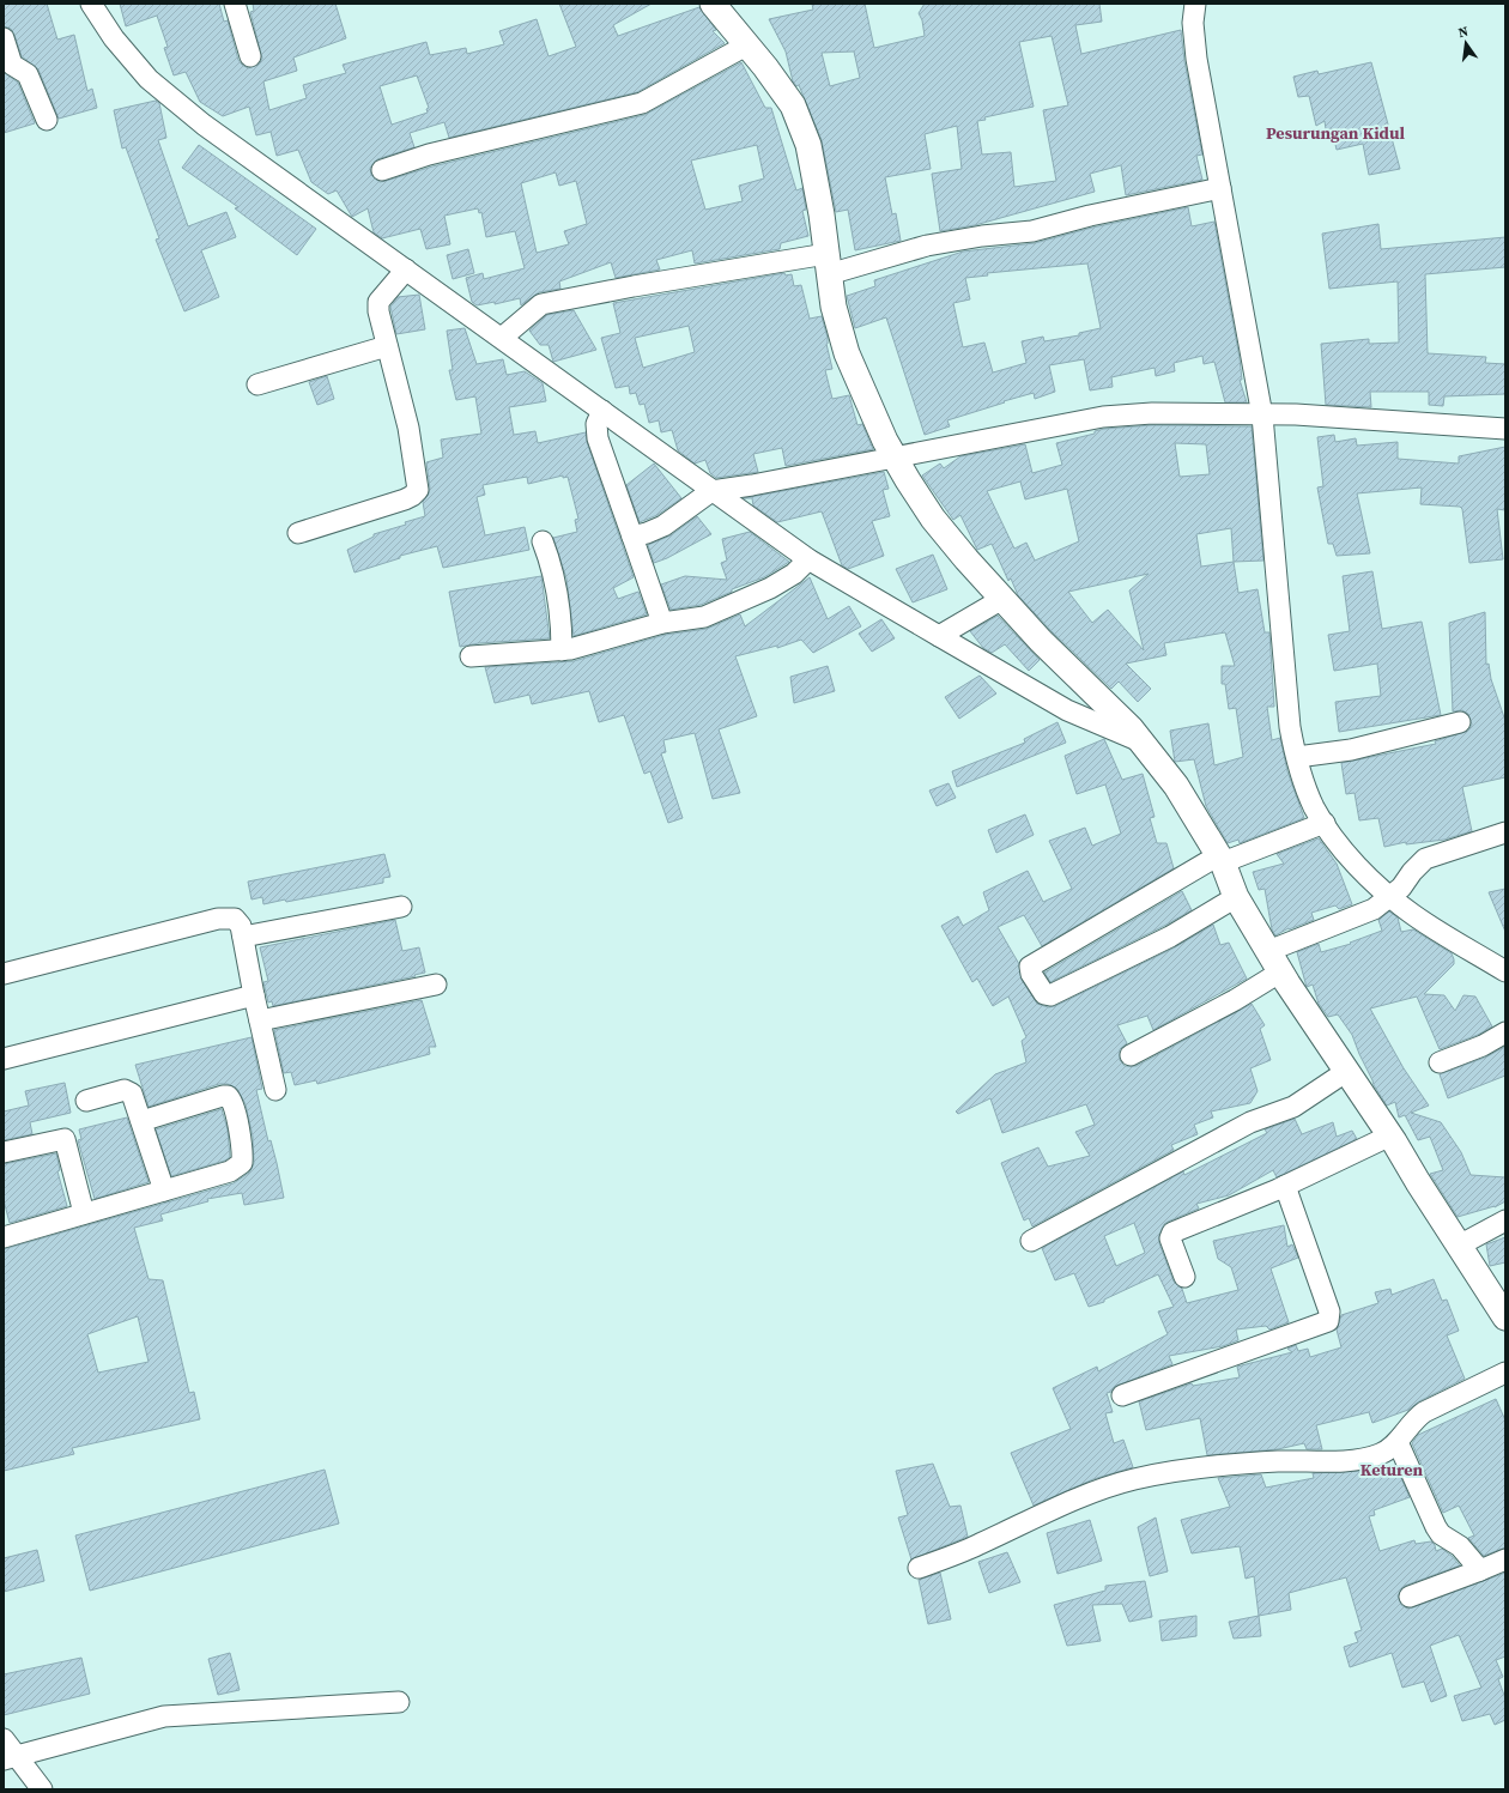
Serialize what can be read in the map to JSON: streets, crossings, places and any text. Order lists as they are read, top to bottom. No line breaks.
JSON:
{"districts":["Pesurungan Kidul","Keturen"],"north":"top"}
